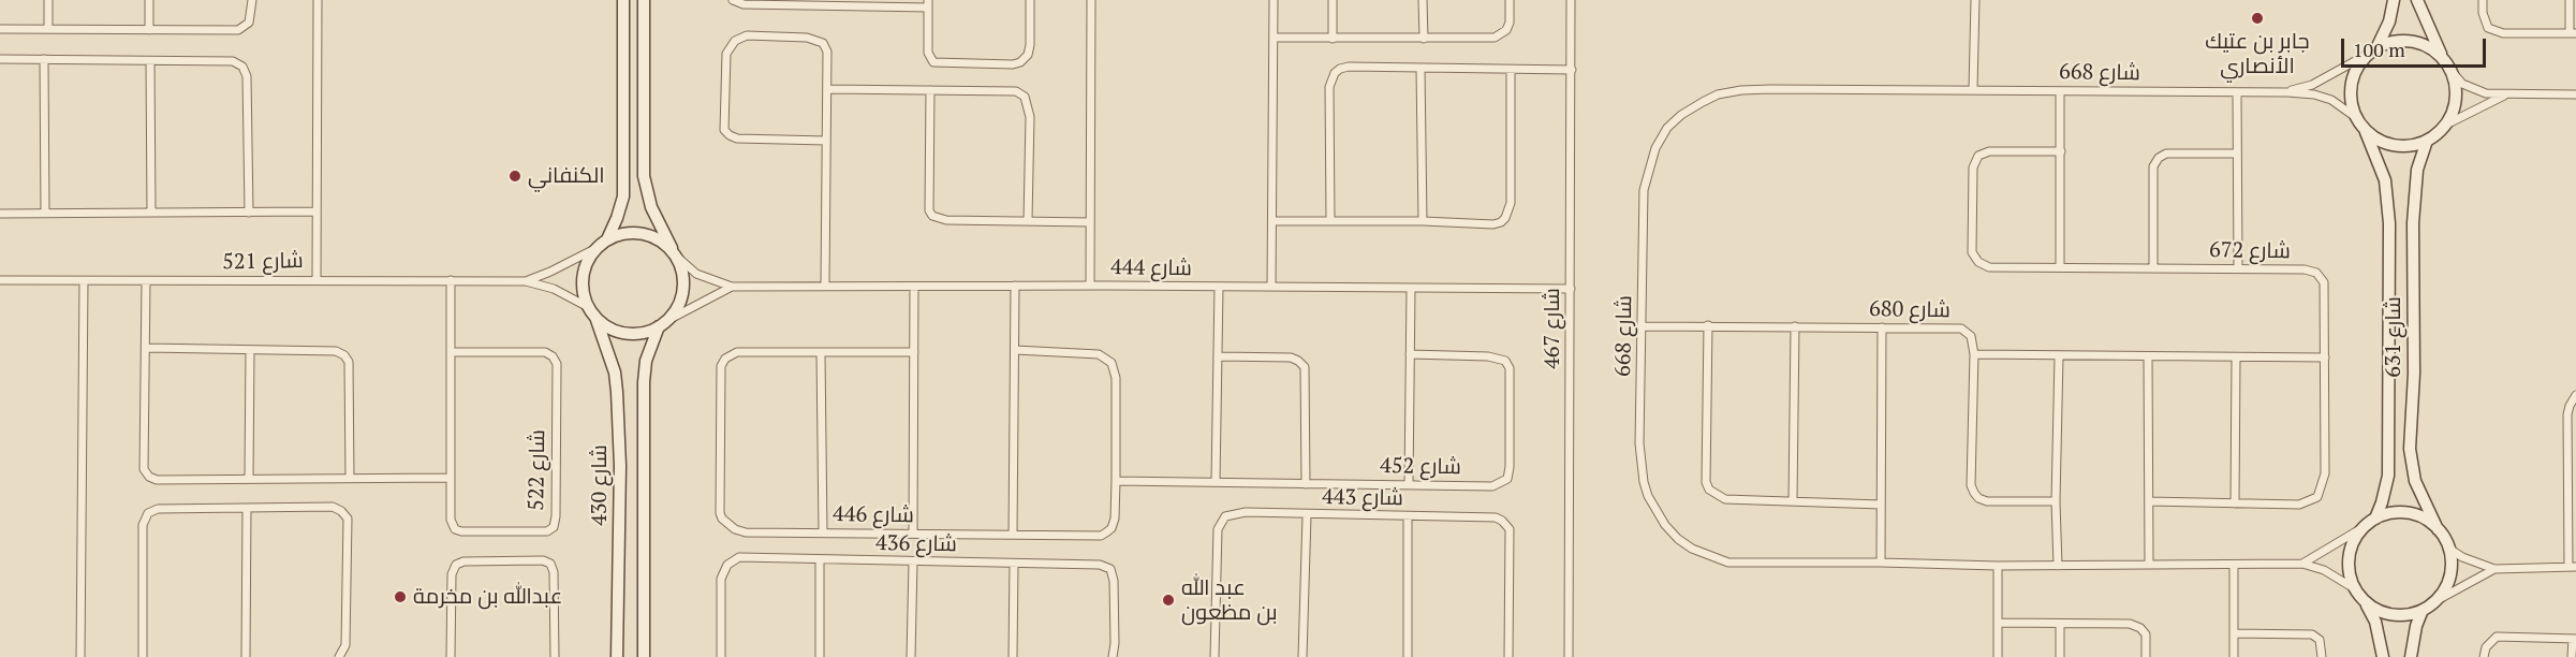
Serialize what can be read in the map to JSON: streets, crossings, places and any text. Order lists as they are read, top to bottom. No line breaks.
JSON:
{"streets":{"main road":["شارع 631","شارع 430"],"street":["شارع 668","شارع 672","شارع 521","شارع 444","شارع 680","شارع 467","شارع 452","شارع 522","شارع 443","شارع 446","شارع 436"]},"crossings":[["شارع 668","شارع 680"],["شارع 668","شارع 631"],["شارع 521","شارع 444"],["شارع 521","شارع 522"],["شارع 521","شارع 430"],["شارع 444","شارع 467"],["شارع 444","شارع 430"],["شارع 452","شارع 446"]],"places":["جابر بن عتيك الأنصاري","الكنفاني","عبدالله بن مخرمة","عبد الله بن مظعون"],"scale_bar":"100 m"}
